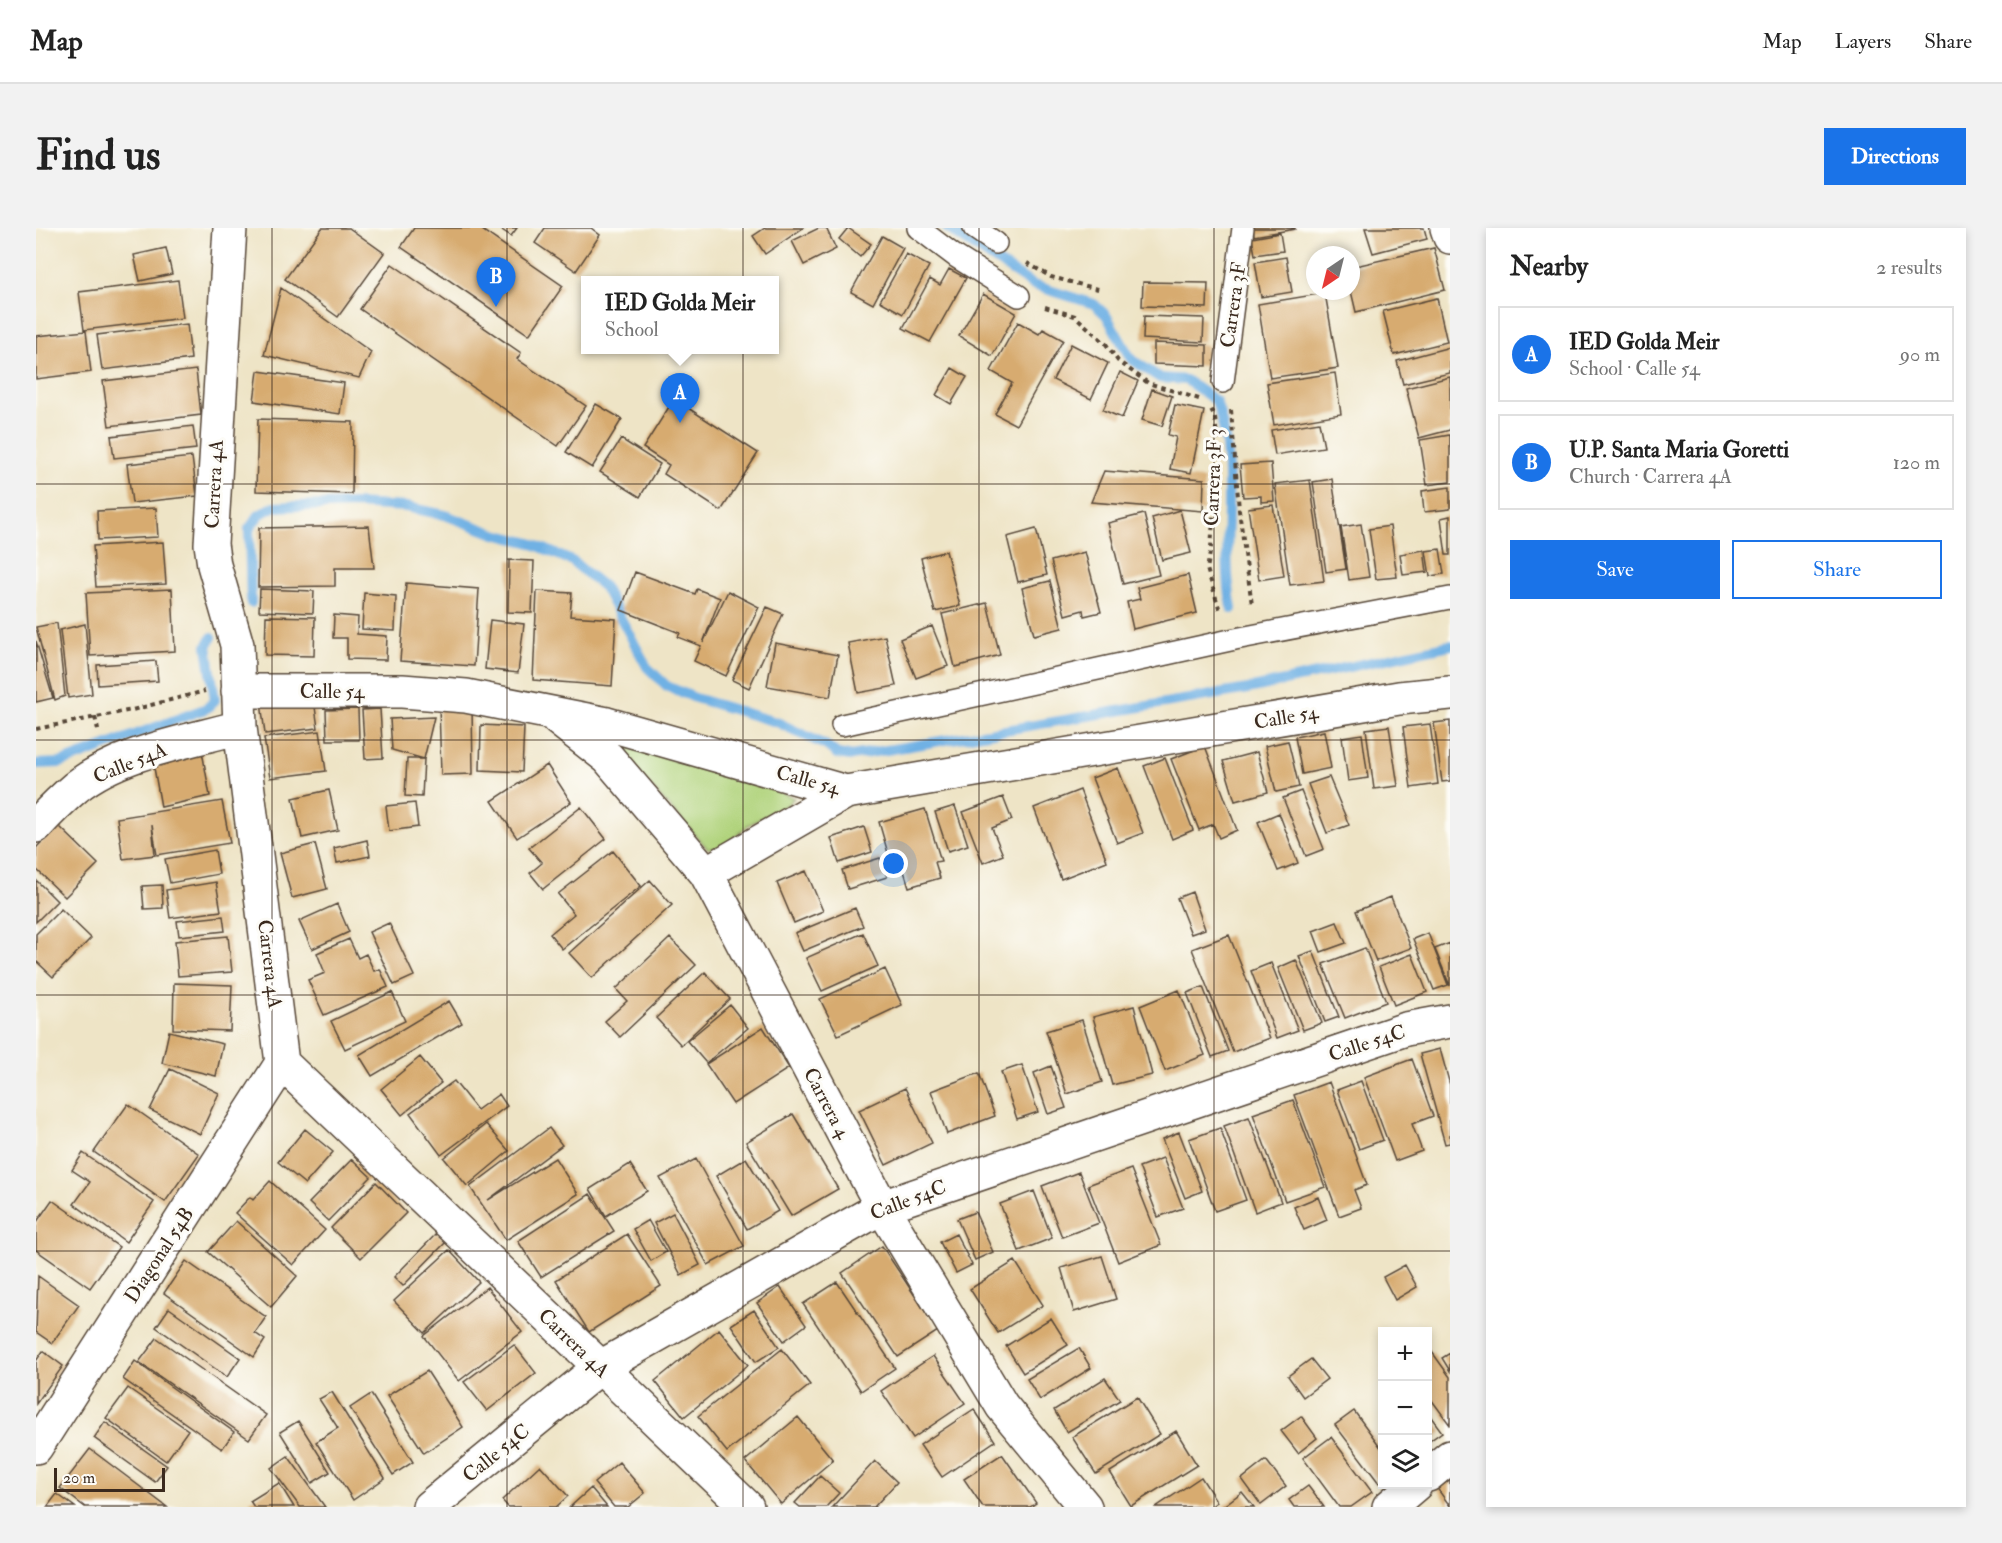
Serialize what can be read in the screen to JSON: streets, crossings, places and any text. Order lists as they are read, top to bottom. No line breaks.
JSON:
{"streets":{"street":["Carrera 4A","Calle 54","Calle 54A","Calle 54C","Carrera 4","Diagonal 54B"],"lane":["Carrera 3F"],"path":["Carrera 3F 3"]},"crossings":[["Carrera 3F","Carrera 3F 3"],["Carrera 4A","Calle 54"],["Carrera 4A","Calle 54A"],["Carrera 4A","Calle 54C"],["Carrera 4A","Diagonal 54B"],["Calle 54","Carrera 4"],["Calle 54C","Carrera 4"]],"scale_bar":"20 m","north":"bottom left","page":{"header":"Map","nav":["Map","Layers","Share"],"buttons":["Directions",["Save","Share"]],"title":"Find us","heading":["Nearby","2 results"],"pins":["B","A"],"popup":["IED Golda Meir","School"],"list":[{"mark":"A","name":"IED Golda Meir","note":"School · Calle 54","value":"90 m"},{"mark":"B","name":"U.P. Santa Maria Goretti","note":"Church · Carrera 4A","value":"120 m"}],"map_buttons":["+","−"],"scale":"20 m"}}
